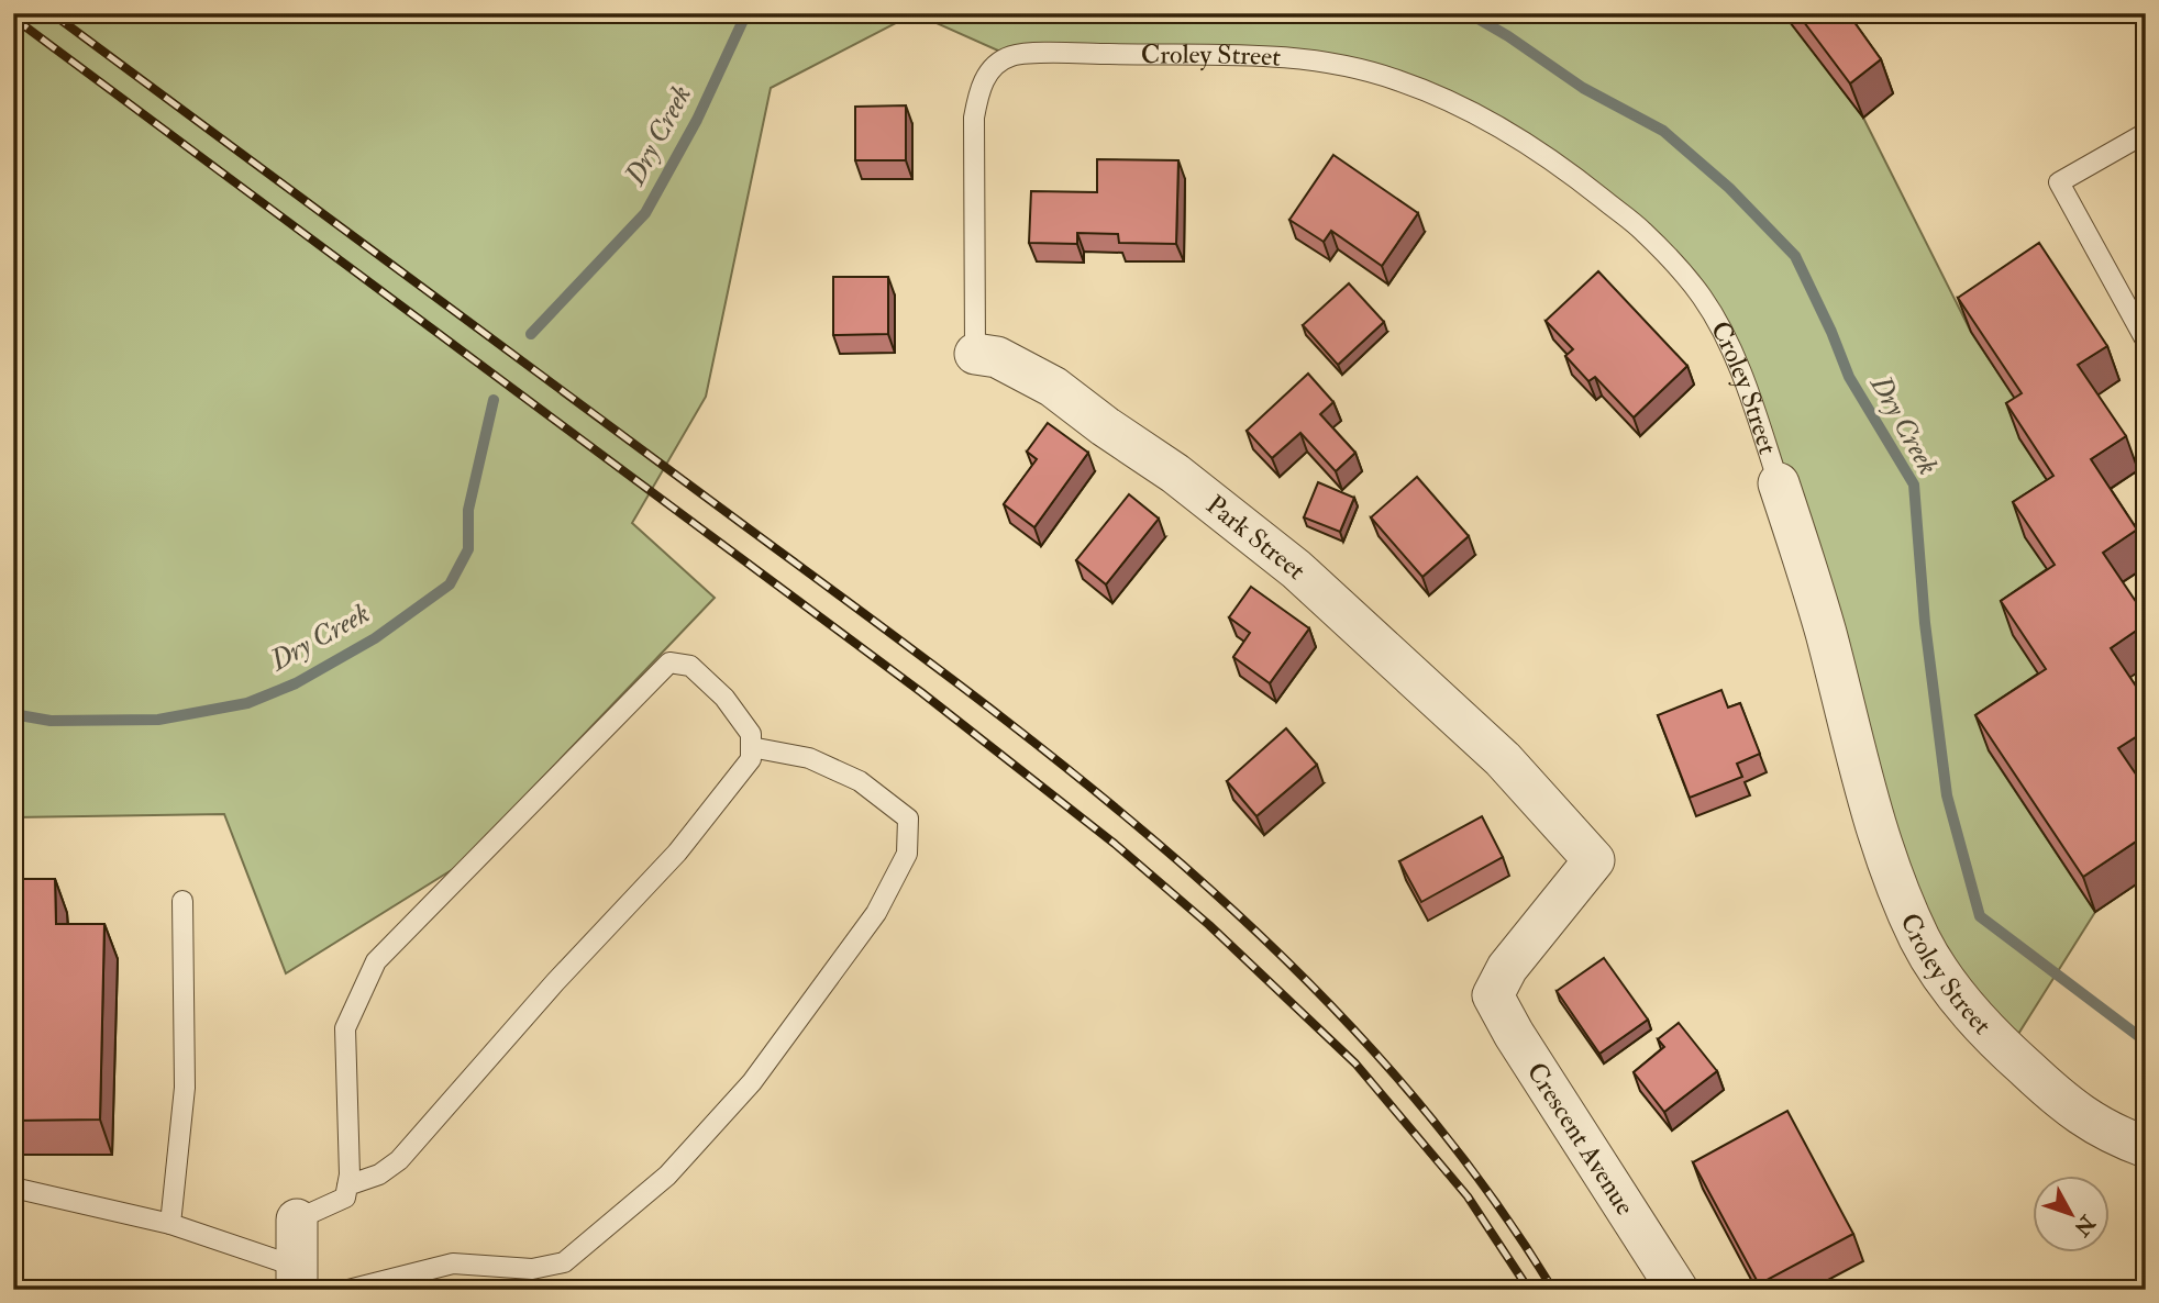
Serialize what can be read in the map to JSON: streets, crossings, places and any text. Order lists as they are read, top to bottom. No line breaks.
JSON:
{"streets":{"street":["Croley Street","Park Street","Crescent Avenue"]},"crossings":[["Croley Street","Park Street"],["Park Street","Crescent Avenue"]],"water":["Dry Creek"],"north":"bottom right"}
